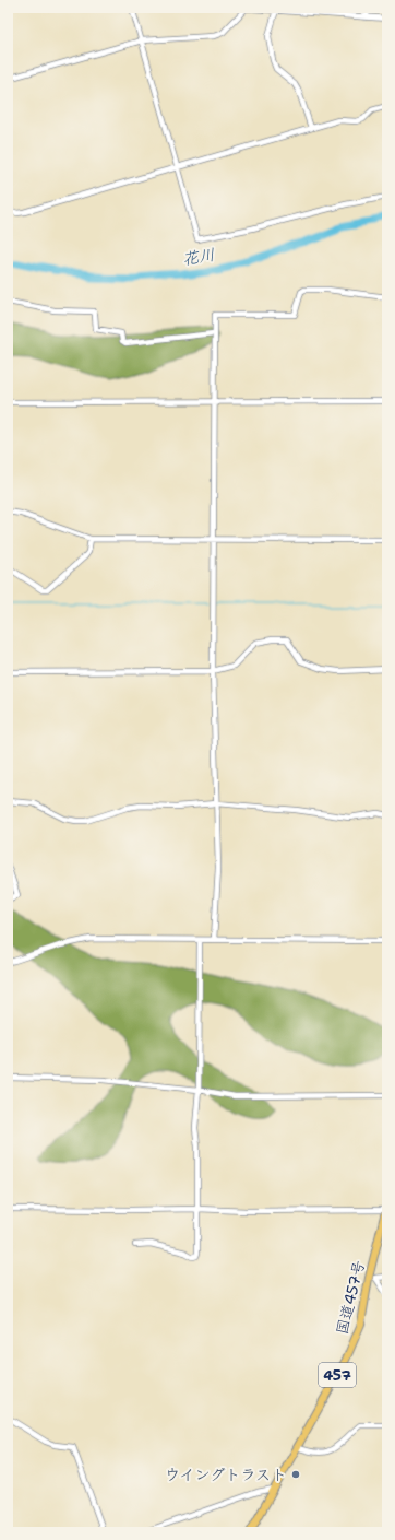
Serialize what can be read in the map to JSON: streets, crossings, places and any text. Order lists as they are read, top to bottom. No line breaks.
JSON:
{"streets":{"highway":["国道457号","457"]},"water":["花川"],"places":["ウイングトラスト"]}
